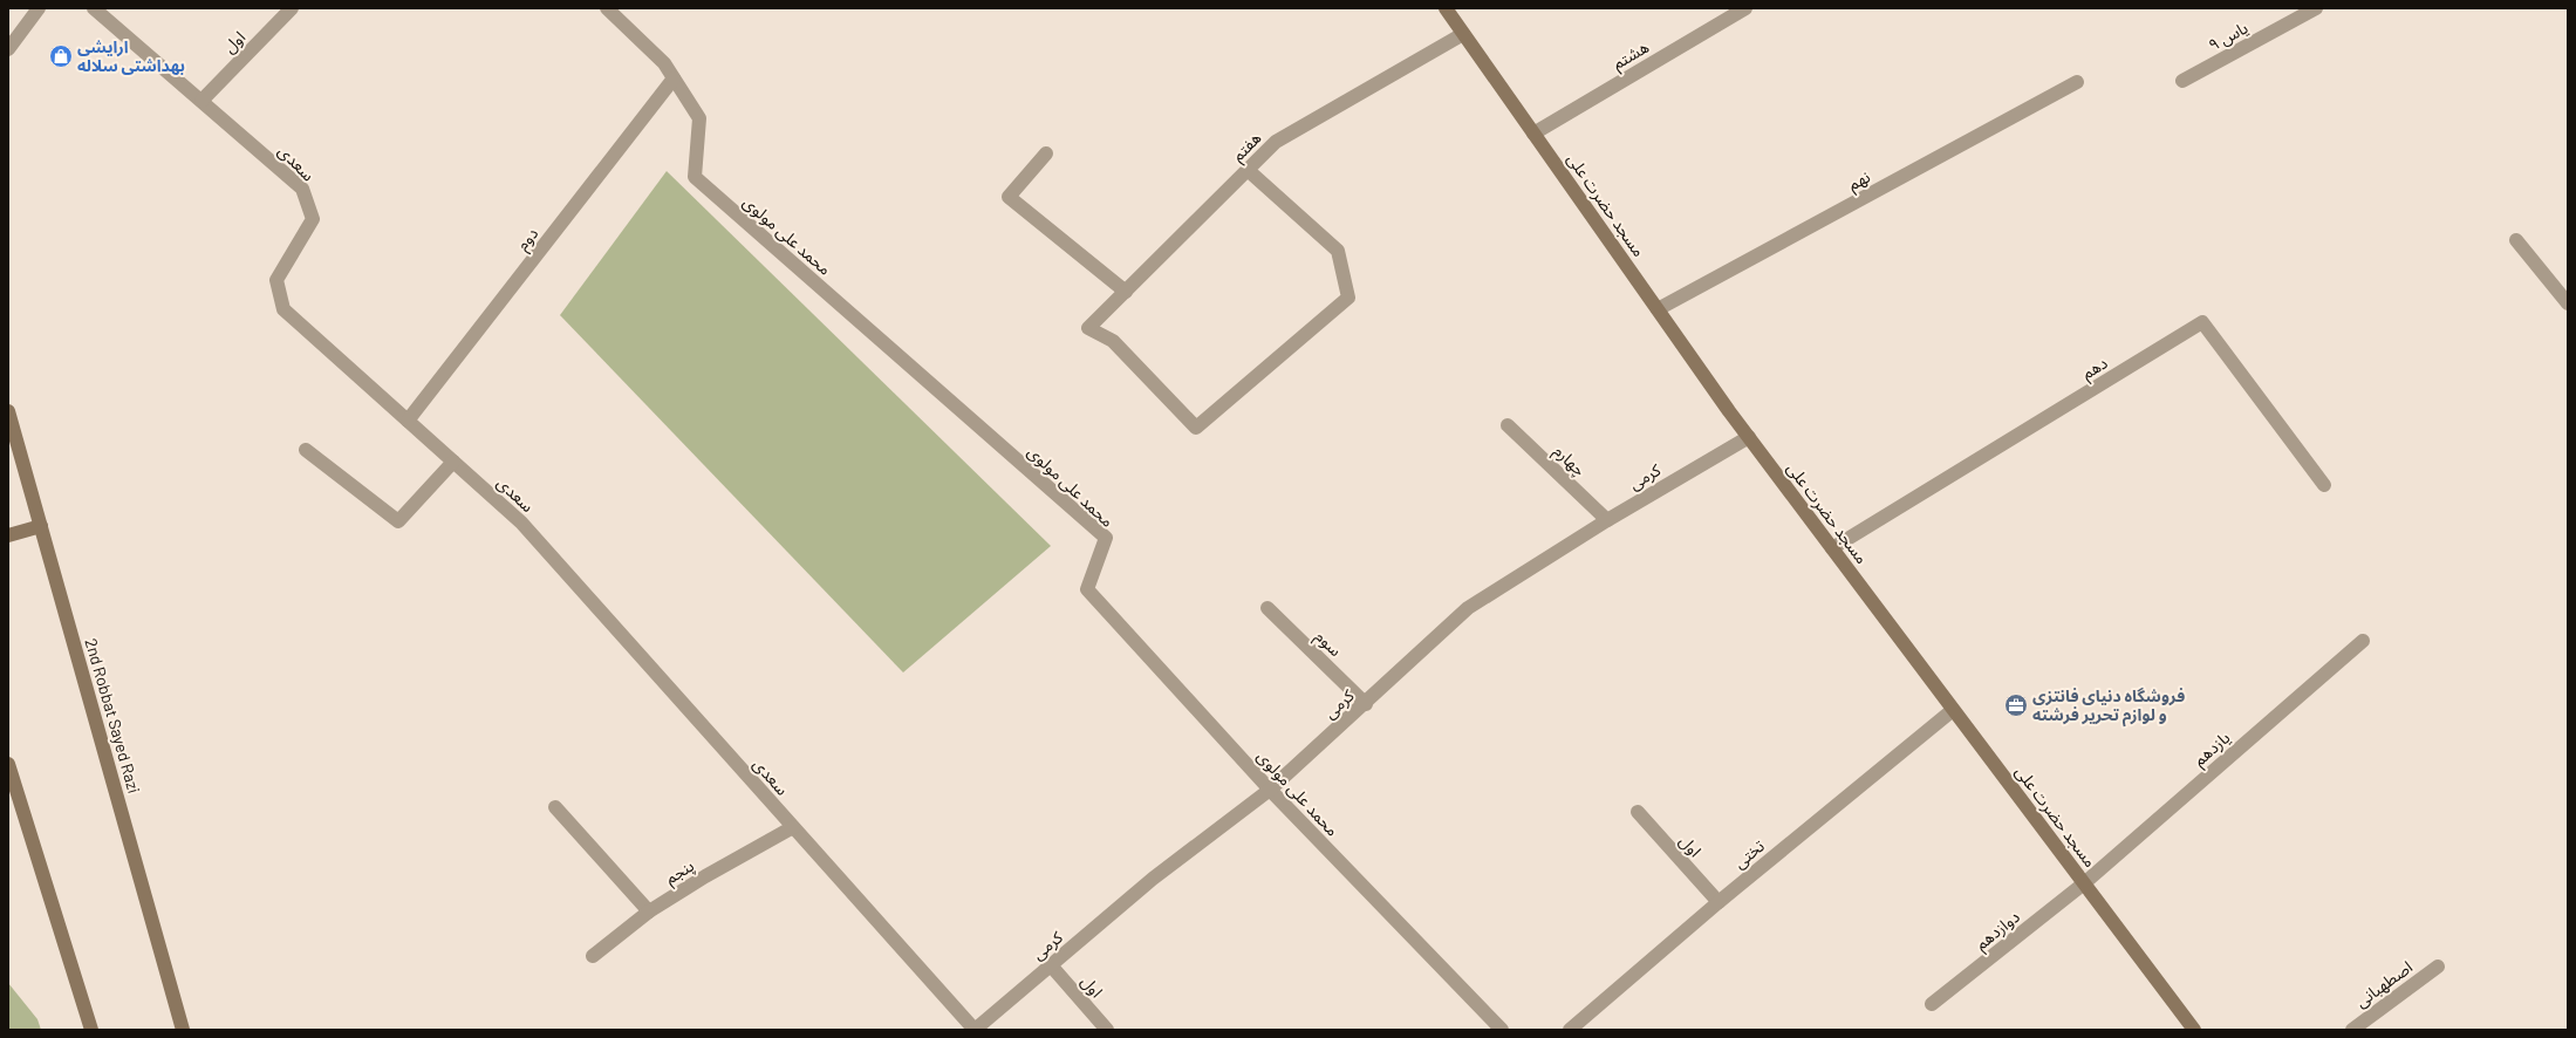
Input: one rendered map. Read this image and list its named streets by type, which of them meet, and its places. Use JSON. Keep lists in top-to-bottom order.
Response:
{
  "streets": {
    "street": [
      "یاس ۹",
      "اول",
      "هشتم",
      "هفتم",
      "سعدی",
      "نهم",
      "مسجد حضرت علی",
      "محمد علی مولوی",
      "دوم",
      "دهم",
      "چهارم",
      "کرمی",
      "سوم",
      "2nd Robbat Sayed Razi",
      "یازدهم",
      "تختی",
      "پنجم",
      "دوازدهم",
      "اصطهبانی"
    ]
  },
  "crossings": [
    ["اول", "سعدی"],
    ["اول", "کرمی"],
    ["اول", "تختی"],
    ["هشتم", "مسجد حضرت علی"],
    ["هفتم", "مسجد حضرت علی"],
    ["سعدی", "دوم"],
    ["سعدی", "کرمی"],
    ["سعدی", "پنجم"],
    ["نهم", "مسجد حضرت علی"],
    ["مسجد حضرت علی", "دهم"],
    ["مسجد حضرت علی", "کرمی"],
    ["مسجد حضرت علی", "یازدهم"],
    ["مسجد حضرت علی", "تختی"],
    ["مسجد حضرت علی", "دوازدهم"],
    ["محمد علی مولوی", "دوم"],
    ["محمد علی مولوی", "کرمی"],
    ["چهارم", "کرمی"],
    ["کرمی", "سوم"],
    ["یازدهم", "دوازدهم"]
  ],
  "places": {
    "shop": ["ارایشی بهداشتی سلاله"],
    "office": ["فروشگاه دنیای فانتزی و لوازم تحریر فرشته"]
  }
}
